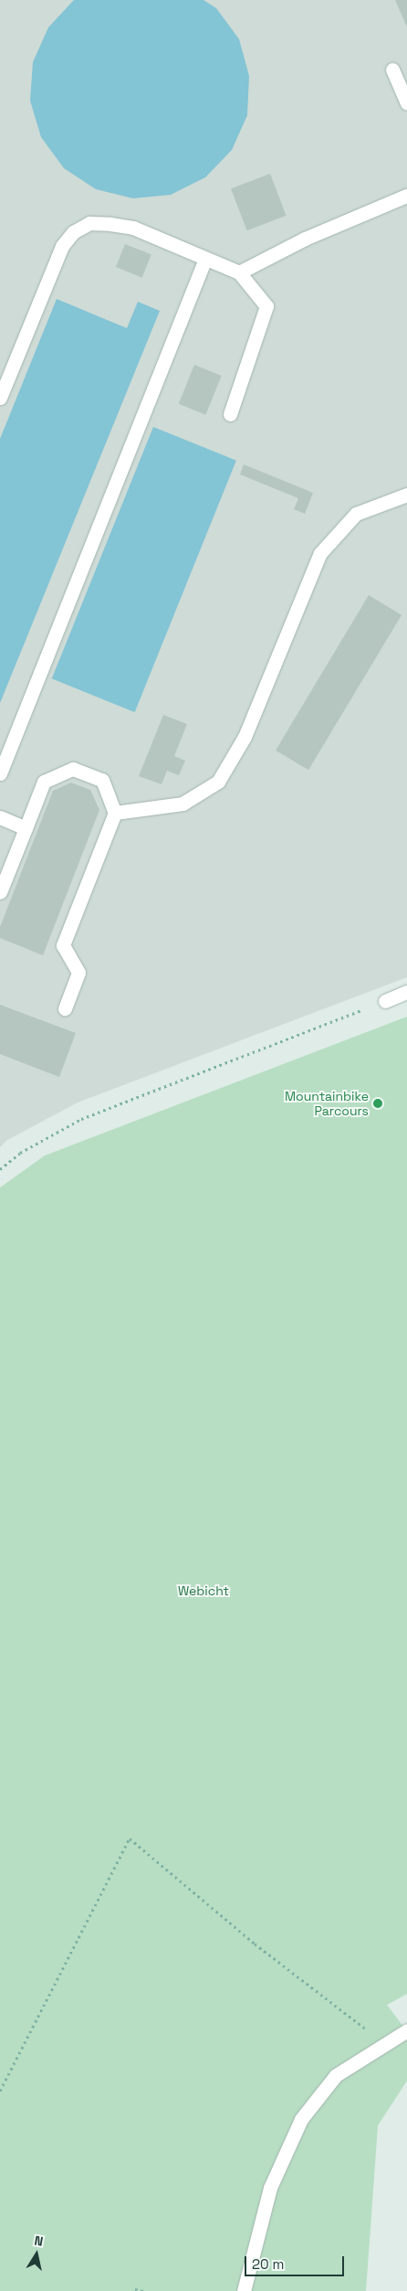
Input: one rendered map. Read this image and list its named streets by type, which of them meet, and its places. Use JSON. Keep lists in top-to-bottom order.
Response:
{
  "parks": ["Webicht"],
  "places": ["Mountainbike Parcours"],
  "scale_bar": "20 m",
  "north": "top"
}
